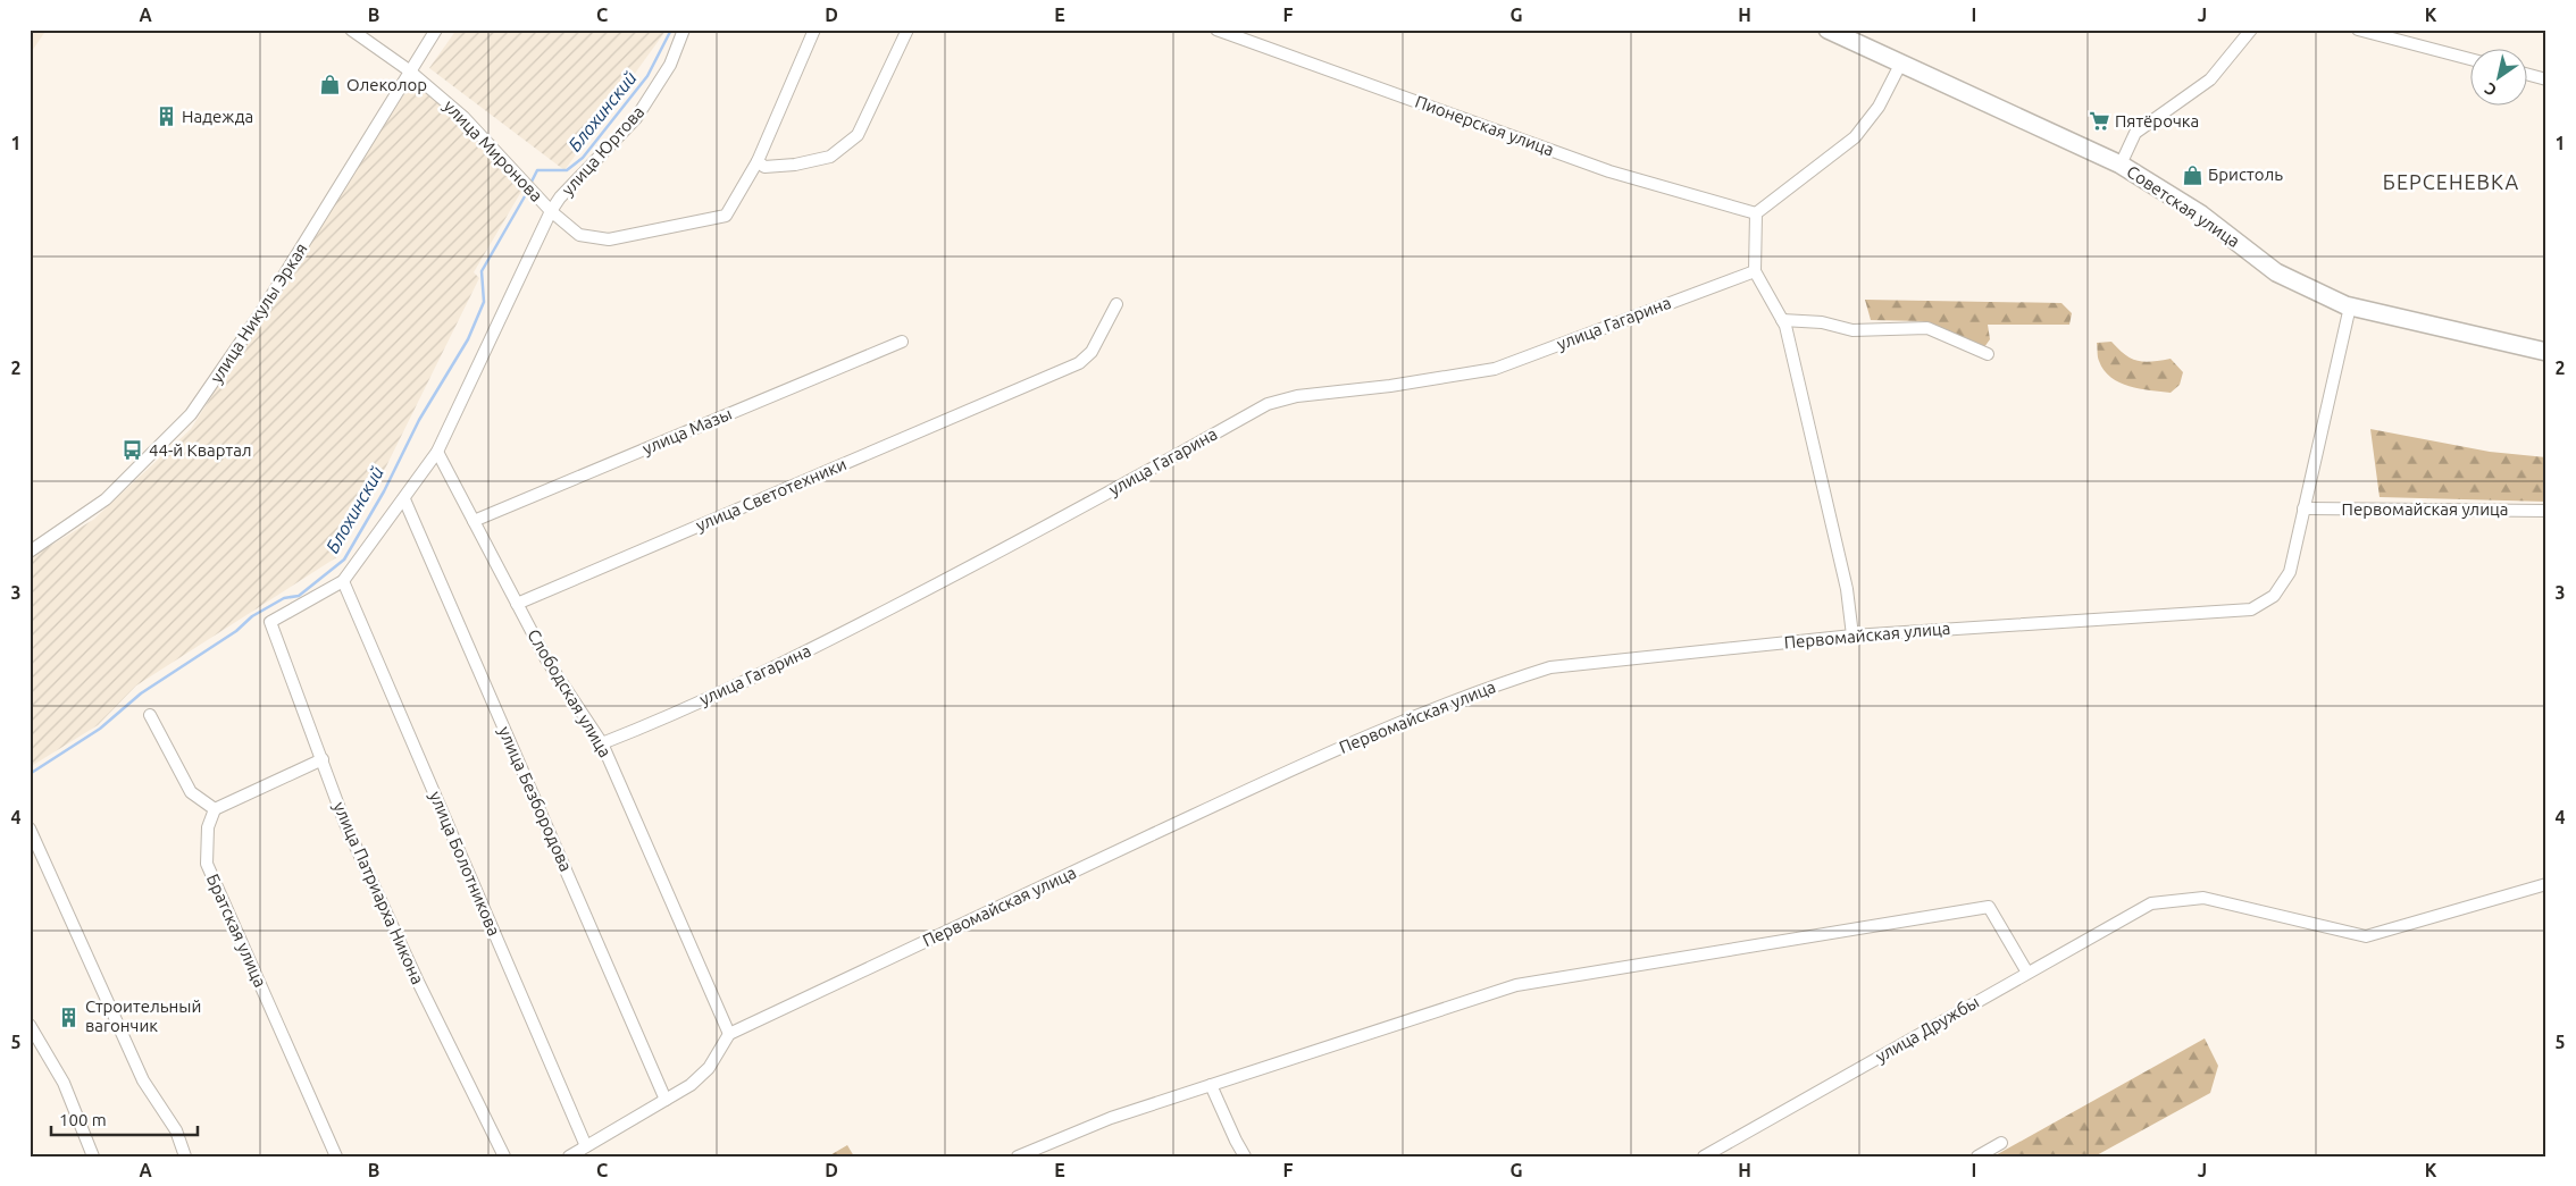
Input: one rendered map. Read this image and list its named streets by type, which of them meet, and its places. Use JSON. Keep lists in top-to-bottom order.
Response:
{
  "streets": {
    "main road": ["Советская улица"],
    "street": [
      "Пионерская улица",
      "улица Миронова",
      "улица Юртова",
      "улица Никулы Эркая",
      "улица Гагарина",
      "улица Мазы",
      "улица Светотехники",
      "Первомайская улица",
      "Слободская улица",
      "улица Безбородова",
      "улица Болотникова",
      "улица Патриарха Никона",
      "Братская улица",
      "улица Дружбы"
    ]
  },
  "crossings": [
    ["улица Миронова", "улица Юртова"],
    ["улица Миронова", "улица Никулы Эркая"],
    ["улица Юртова", "Слободская улица"],
    ["улица Юртова", "улица Безбородова"],
    ["улица Юртова", "улица Болотникова"],
    ["улица Юртова", "улица Патриарха Никона"],
    ["Советская улица", "Первомайская улица"],
    ["улица Гагарина", "Слободская улица"],
    ["улица Мазы", "Слободская улица"],
    ["улица Светотехники", "Слободская улица"],
    ["Первомайская улица", "Слободская улица"],
    ["улица Болотникова", "улица Патриарха Никона"]
  ],
  "districts": ["БЕРСЕНЕВКА"],
  "water": ["Блохинский"],
  "places": {
    "shop": ["Олеколор", "Бристоль"],
    "building": ["Надежда", "Строительный вагончик"],
    "supermarket": ["Пятёрочка"],
    "bus stop": ["44-й Квартал"]
  },
  "scale_bar": "100 m",
  "north": "bottom left",
  "grid": {
    "columns": [
      "A",
      "B",
      "C",
      "D",
      "E",
      "F",
      "G",
      "H",
      "I",
      "J",
      "K"
    ],
    "rows": [
      "1",
      "2",
      "3",
      "4",
      "5"
    ]
  }
}
